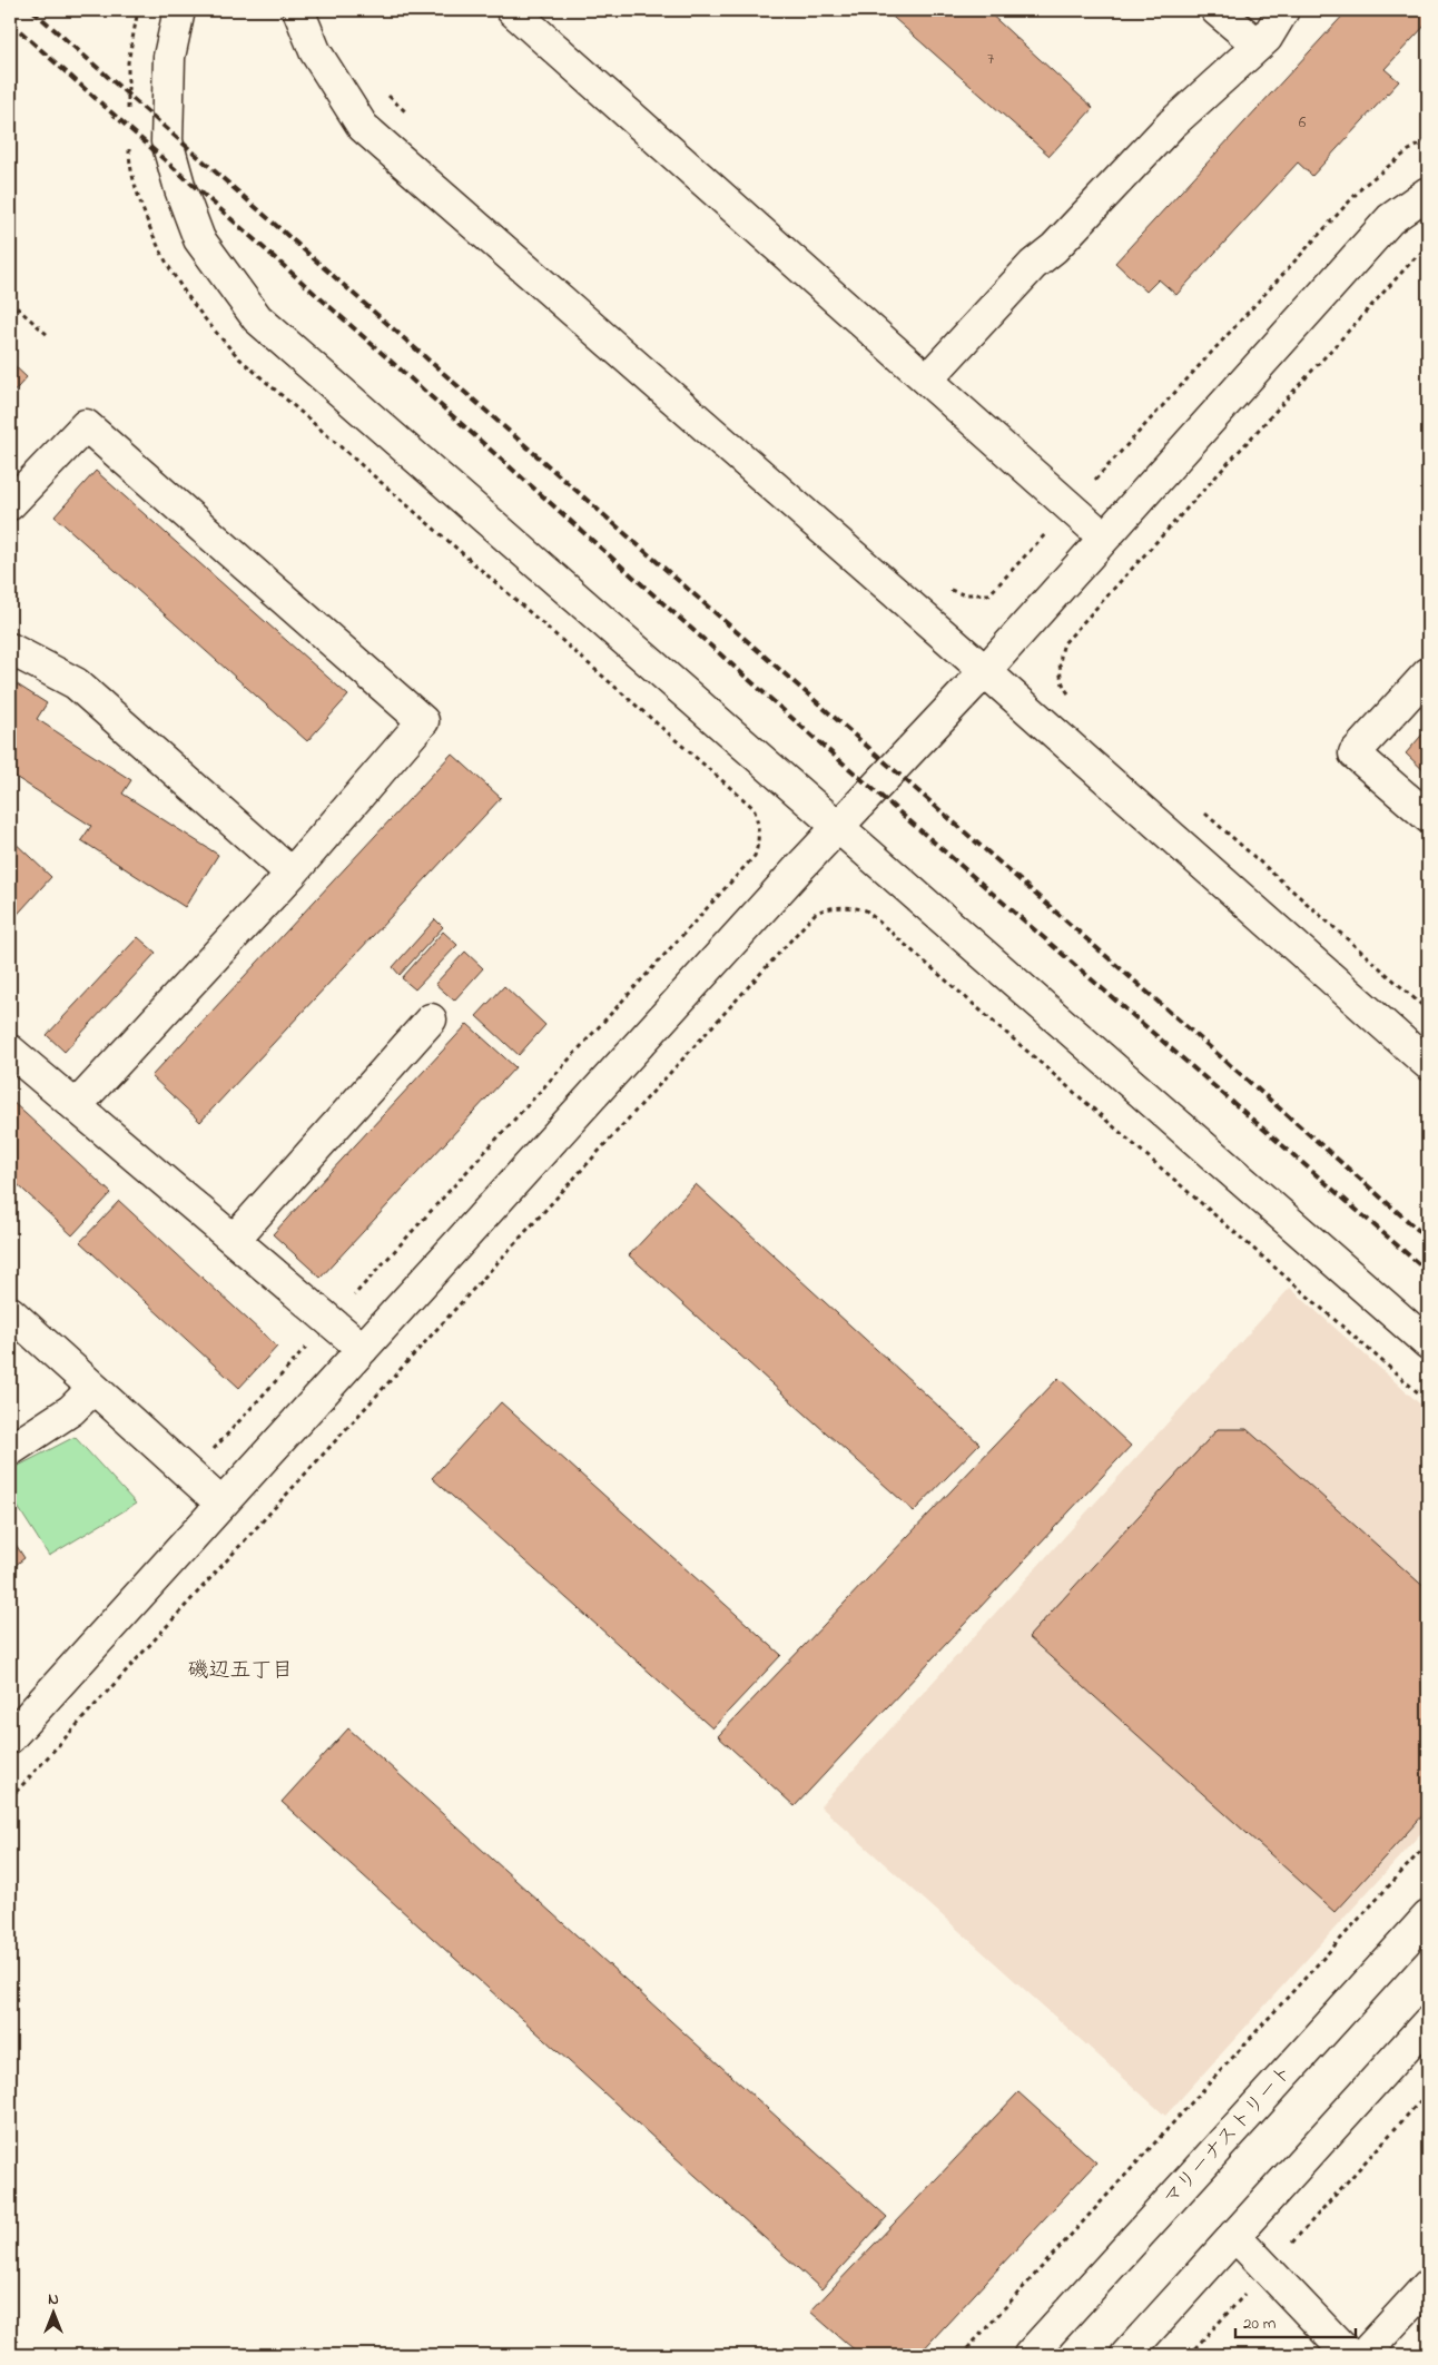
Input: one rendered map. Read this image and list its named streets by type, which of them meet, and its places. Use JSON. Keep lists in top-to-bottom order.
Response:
{
  "streets": {
    "street": ["マリーナストリート"]
  },
  "districts": ["磯辺五丁目"],
  "house_numbers": ["7", "6"],
  "scale_bar": "20 m",
  "north": "top"
}
